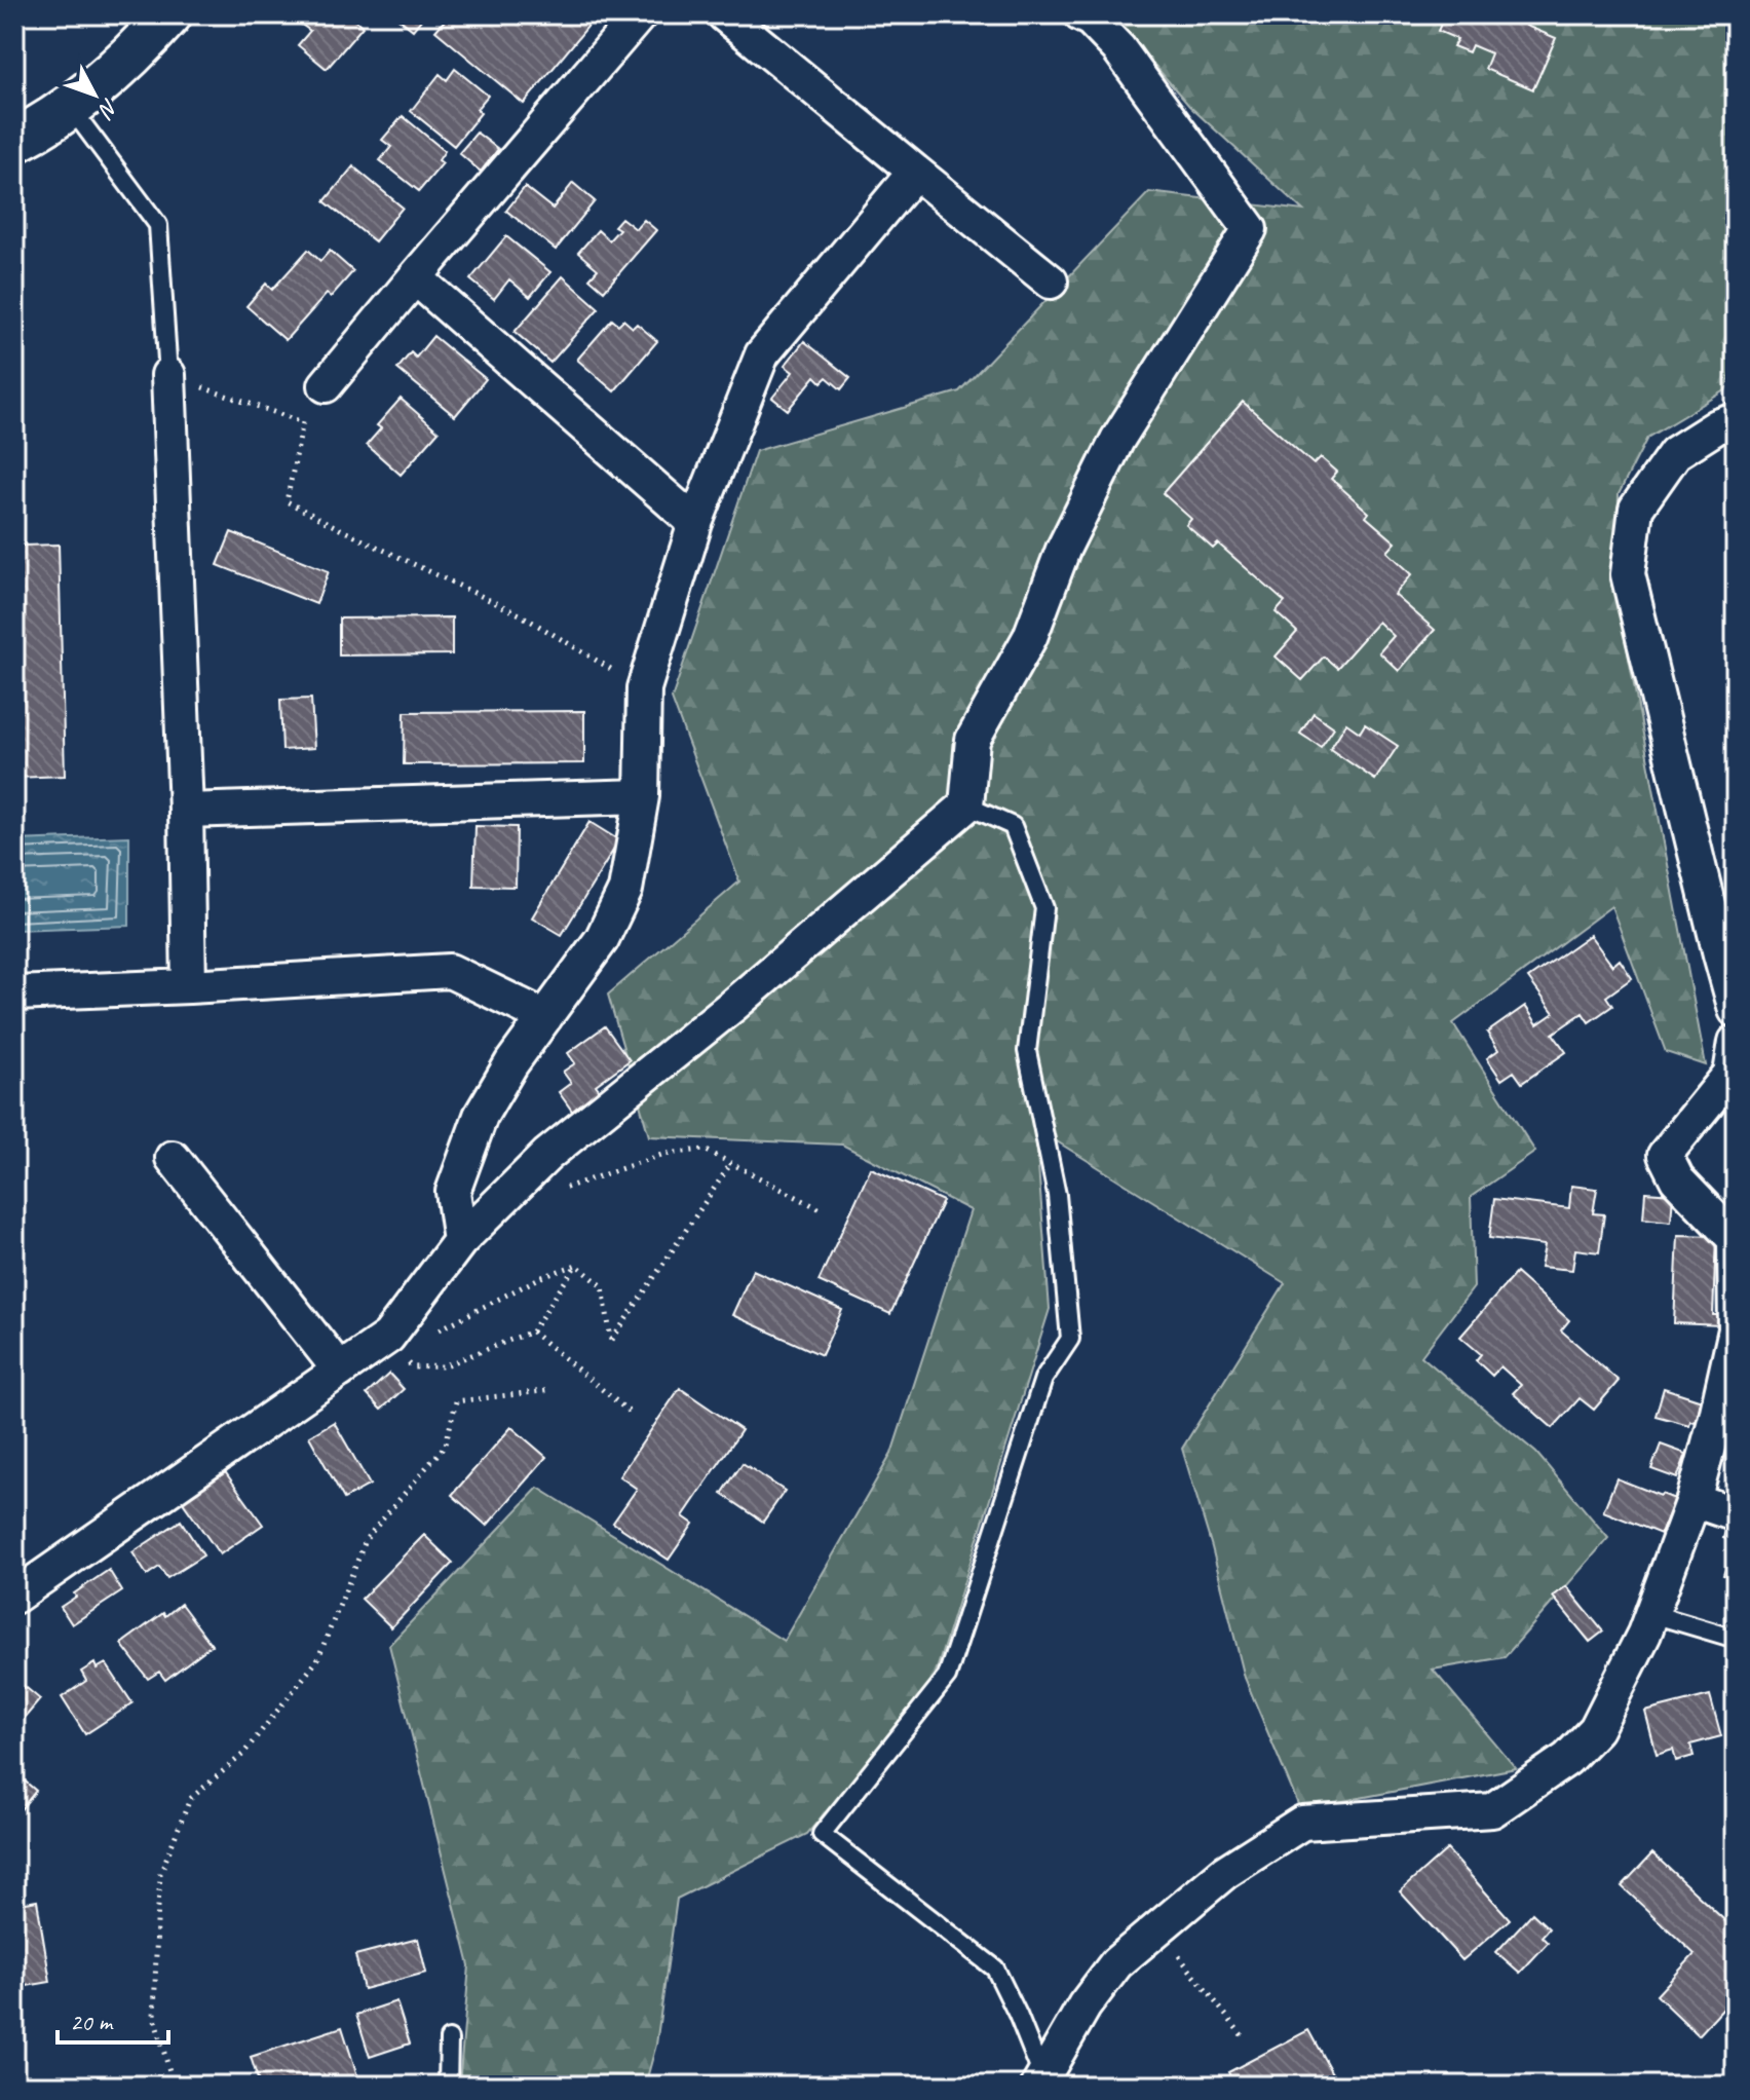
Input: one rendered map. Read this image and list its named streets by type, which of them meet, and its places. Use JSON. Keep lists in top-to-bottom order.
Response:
{
  "scale_bar": "20 m",
  "north": "bottom right"
}
